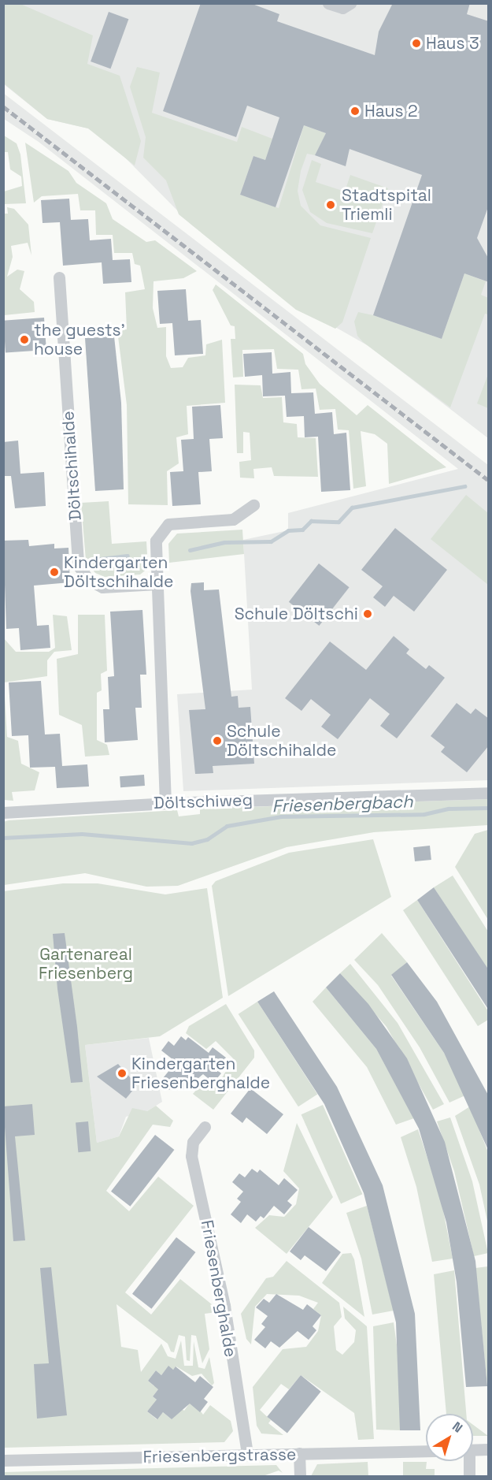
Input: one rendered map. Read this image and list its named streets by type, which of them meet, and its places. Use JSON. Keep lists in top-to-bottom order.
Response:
{
  "streets": {
    "street": [
      "Döltschihalde",
      "Döltschiweg",
      "Friesenberghalde",
      "Friesenbergstrasse"
    ]
  },
  "crossings": [
    ["Friesenberghalde", "Friesenbergstrasse"]
  ],
  "water": ["Friesenbergbach"],
  "parks": ["Gartenareal Friesenberg"],
  "places": [
    "Haus 3",
    "Haus 2",
    "Stadtspital Triemli",
    "the guests' house",
    "Kindergarten Döltschihalde",
    "Schule Döltschi",
    "Schule Döltschihalde",
    "Kindergarten Friesenberghalde"
  ],
  "north": "top right"
}
